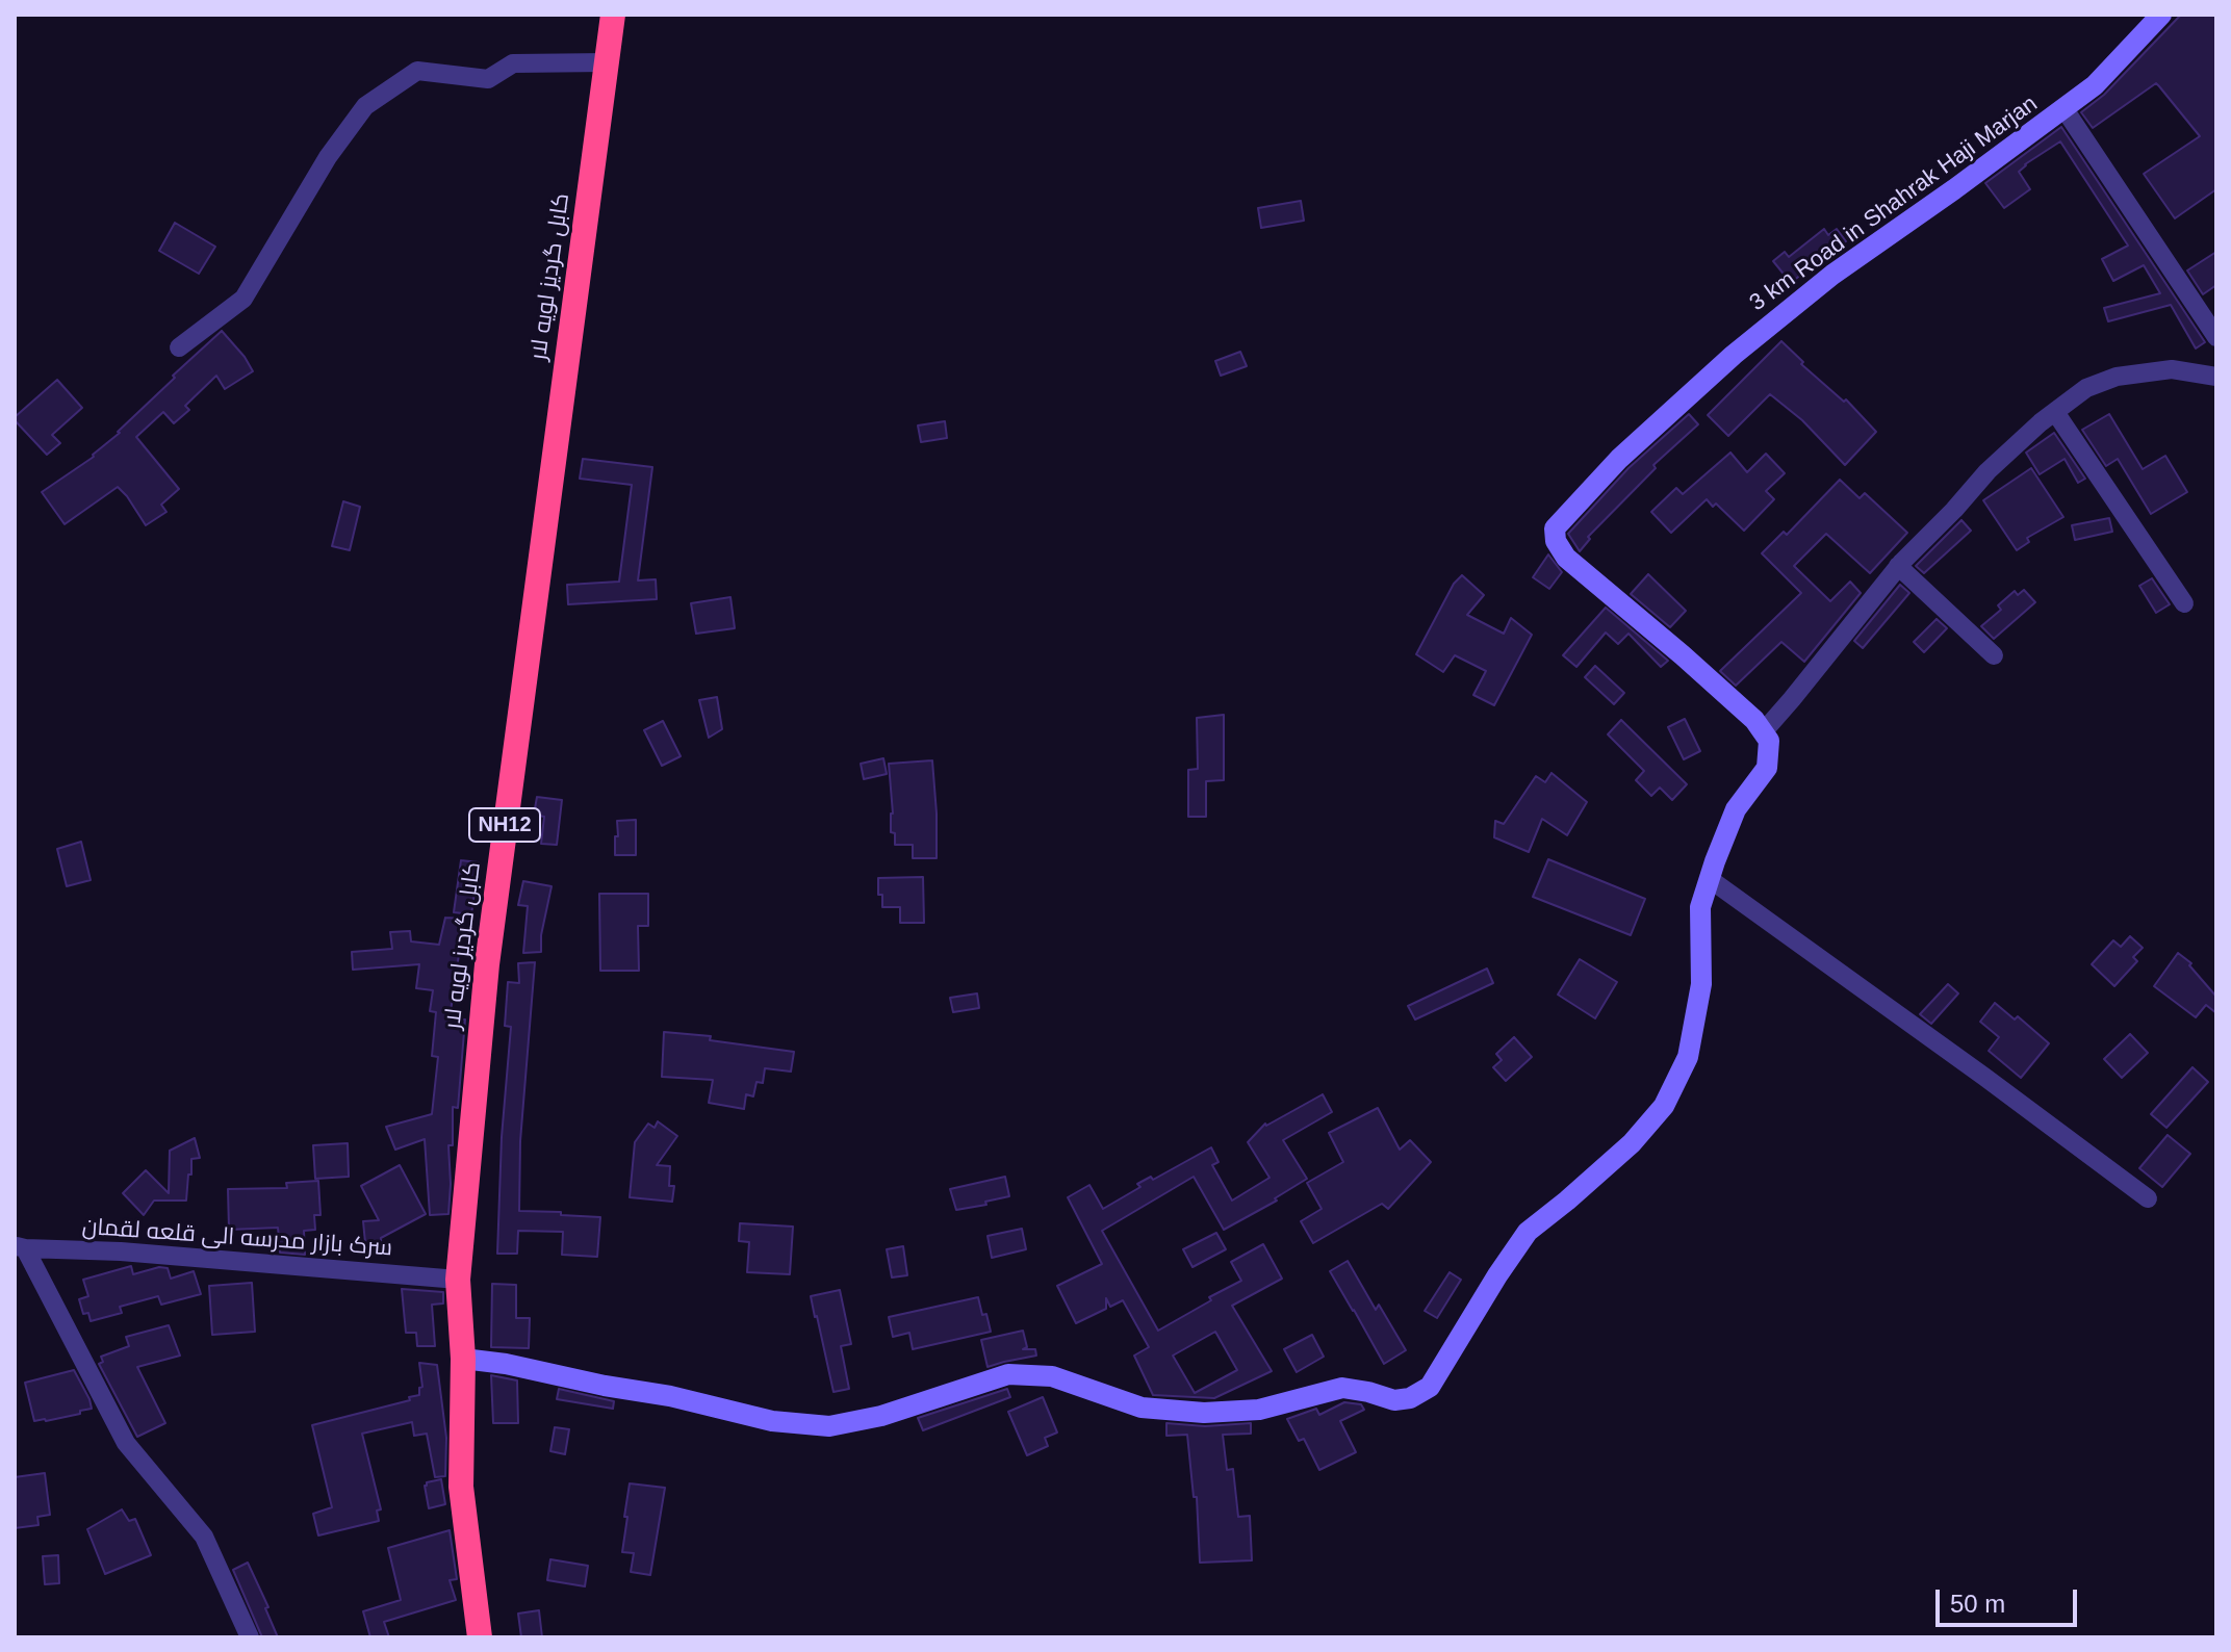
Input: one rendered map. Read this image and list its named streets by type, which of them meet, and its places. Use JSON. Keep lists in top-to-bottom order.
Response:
{
  "streets": {
    "highway": ["کابل گردیز لویه لار", "NH12"],
    "street": ["3 km Road in Shahrak Haji Marjan", "سرک بازار مدرسه الی قلعه لقمان"]
  },
  "crossings": [
    ["کابل گردیز لویه لار", "سرک بازار مدرسه الی قلعه لقمان"]
  ],
  "scale_bar": "50 m"
}
